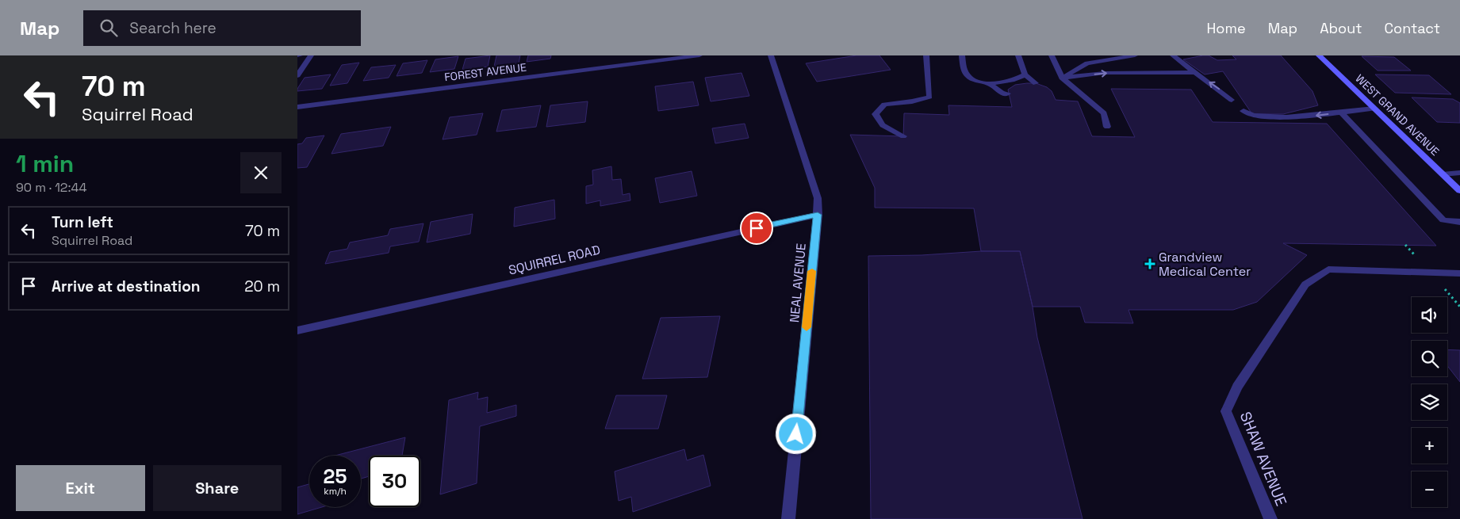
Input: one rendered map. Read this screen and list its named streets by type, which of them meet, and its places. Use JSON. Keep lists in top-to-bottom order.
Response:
{
  "streets": {
    "main road": ["WEST GRAND AVENUE"],
    "street": [
      "FOREST AVENUE",
      "SQUIRREL ROAD",
      "NEAL AVENUE",
      "SHAW AVENUE"
    ]
  },
  "crossings": [
    ["SQUIRREL ROAD", "NEAL AVENUE"]
  ],
  "places": {
    "health": ["Grandview Medical Center"]
  },
  "page": {
    "header": "Map",
    "search": "Search here",
    "nav": [
      "Home",
      "Map",
      "About",
      "Contact"
    ],
    "turn": ["70 m", "Squirrel Road"],
    "heading": ["1 min", "90 m · 12:44"],
    "list": [
      {
        "name": "Turn left",
        "note": "Squirrel Road",
        "value": "70 m"
      },
      {
        "name": "Arrive at destination",
        "value": "20 m"
      }
    ],
    "map_buttons": ["+", "−"],
    "speed": "25 km/h",
    "limit": "30",
    "buttons": ["Exit", "Share"]
  }
}
